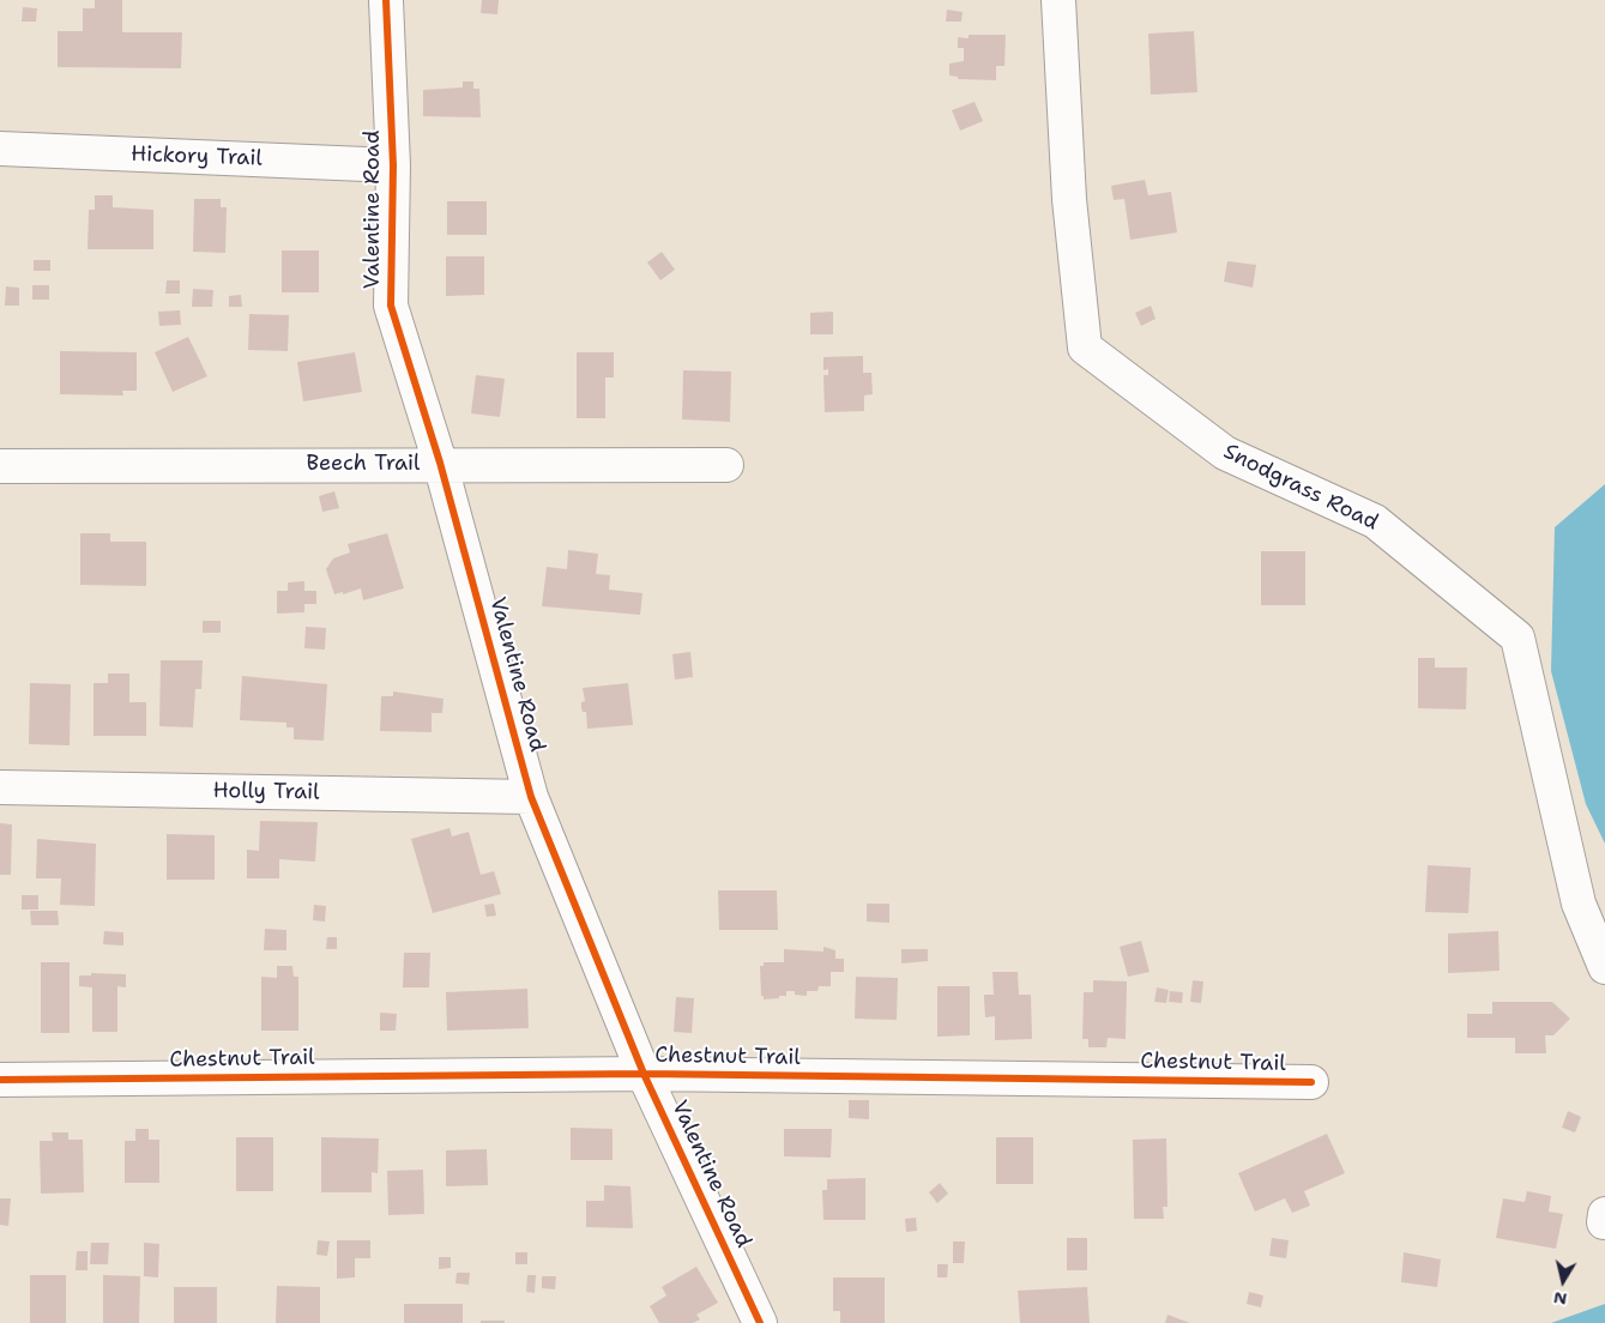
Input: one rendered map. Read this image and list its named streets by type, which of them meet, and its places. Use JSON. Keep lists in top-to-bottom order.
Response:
{
  "streets": {
    "street": [
      "Hickory Trail",
      "Valentine Road",
      "Beech Trail",
      "Snodgrass Road",
      "Holly Trail",
      "Chestnut Trail"
    ]
  },
  "crossings": [
    ["Hickory Trail", "Valentine Road"],
    ["Valentine Road", "Beech Trail"],
    ["Valentine Road", "Holly Trail"],
    ["Valentine Road", "Chestnut Trail"]
  ],
  "north": "bottom"
}
